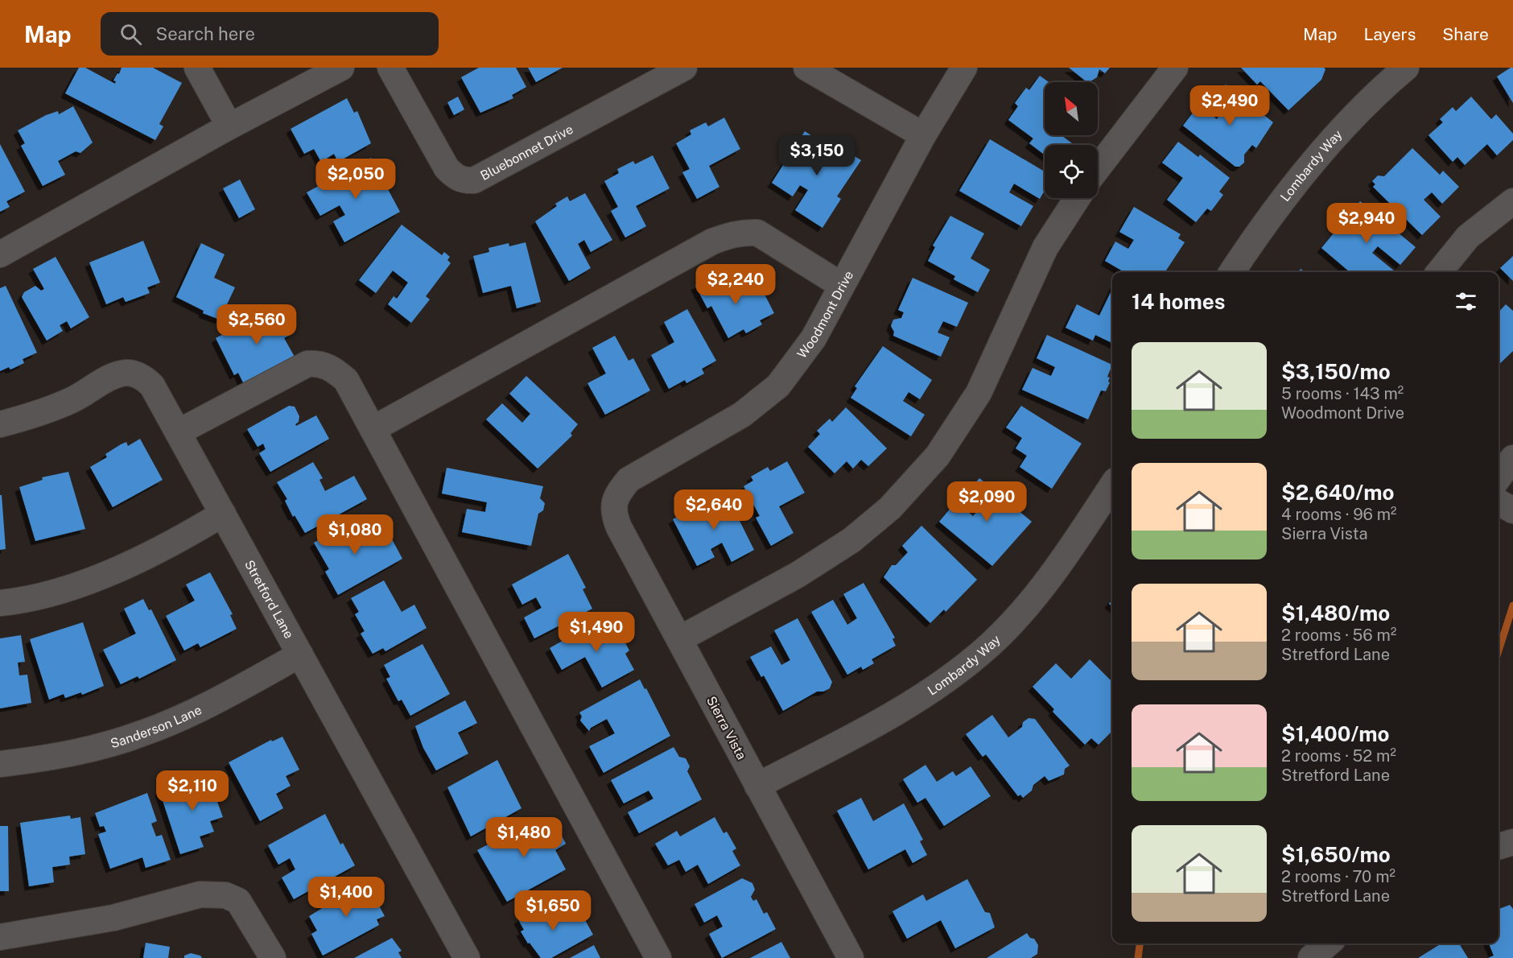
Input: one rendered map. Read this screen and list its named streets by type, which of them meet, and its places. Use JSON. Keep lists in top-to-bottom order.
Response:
{
  "streets": {
    "street": [
      "Bluebonnet Drive",
      "Lombardy Way",
      "Woodmont Drive",
      "Stretford Lane",
      "Sanderson Lane",
      "Sierra Vista"
    ]
  },
  "crossings": [
    ["Lombardy Way", "Sierra Vista"],
    ["Woodmont Drive", "Sierra Vista"],
    ["Stretford Lane", "Sanderson Lane"]
  ],
  "north": "top left",
  "page": {
    "header": "Map",
    "search": "Search here",
    "nav": ["Map", "Layers", "Share"],
    "price": [
      "$2,490",
      "$3,150",
      "$2,050",
      "$2,940",
      "$2,240",
      "$2,560",
      "$2,090",
      "$2,640",
      "$1,080",
      "$1,490",
      "$2,110",
      "$1,480",
      "$1,400",
      "$1,650"
    ],
    "heading": "14 homes",
    "list": [
      {
        "name": "$3,150/mo",
        "note": "5 rooms · 143 m² · Woodmont Drive"
      },
      {
        "name": "$2,640/mo",
        "note": "4 rooms · 96 m² · Sierra Vista"
      },
      {
        "name": "$1,480/mo",
        "note": "2 rooms · 56 m² · Stretford Lane"
      },
      {
        "name": "$1,400/mo",
        "note": "2 rooms · 52 m² · Stretford Lane"
      },
      {
        "name": "$1,650/mo",
        "note": "2 rooms · 70 m² · Stretford Lane"
      }
    ]
  }
}
